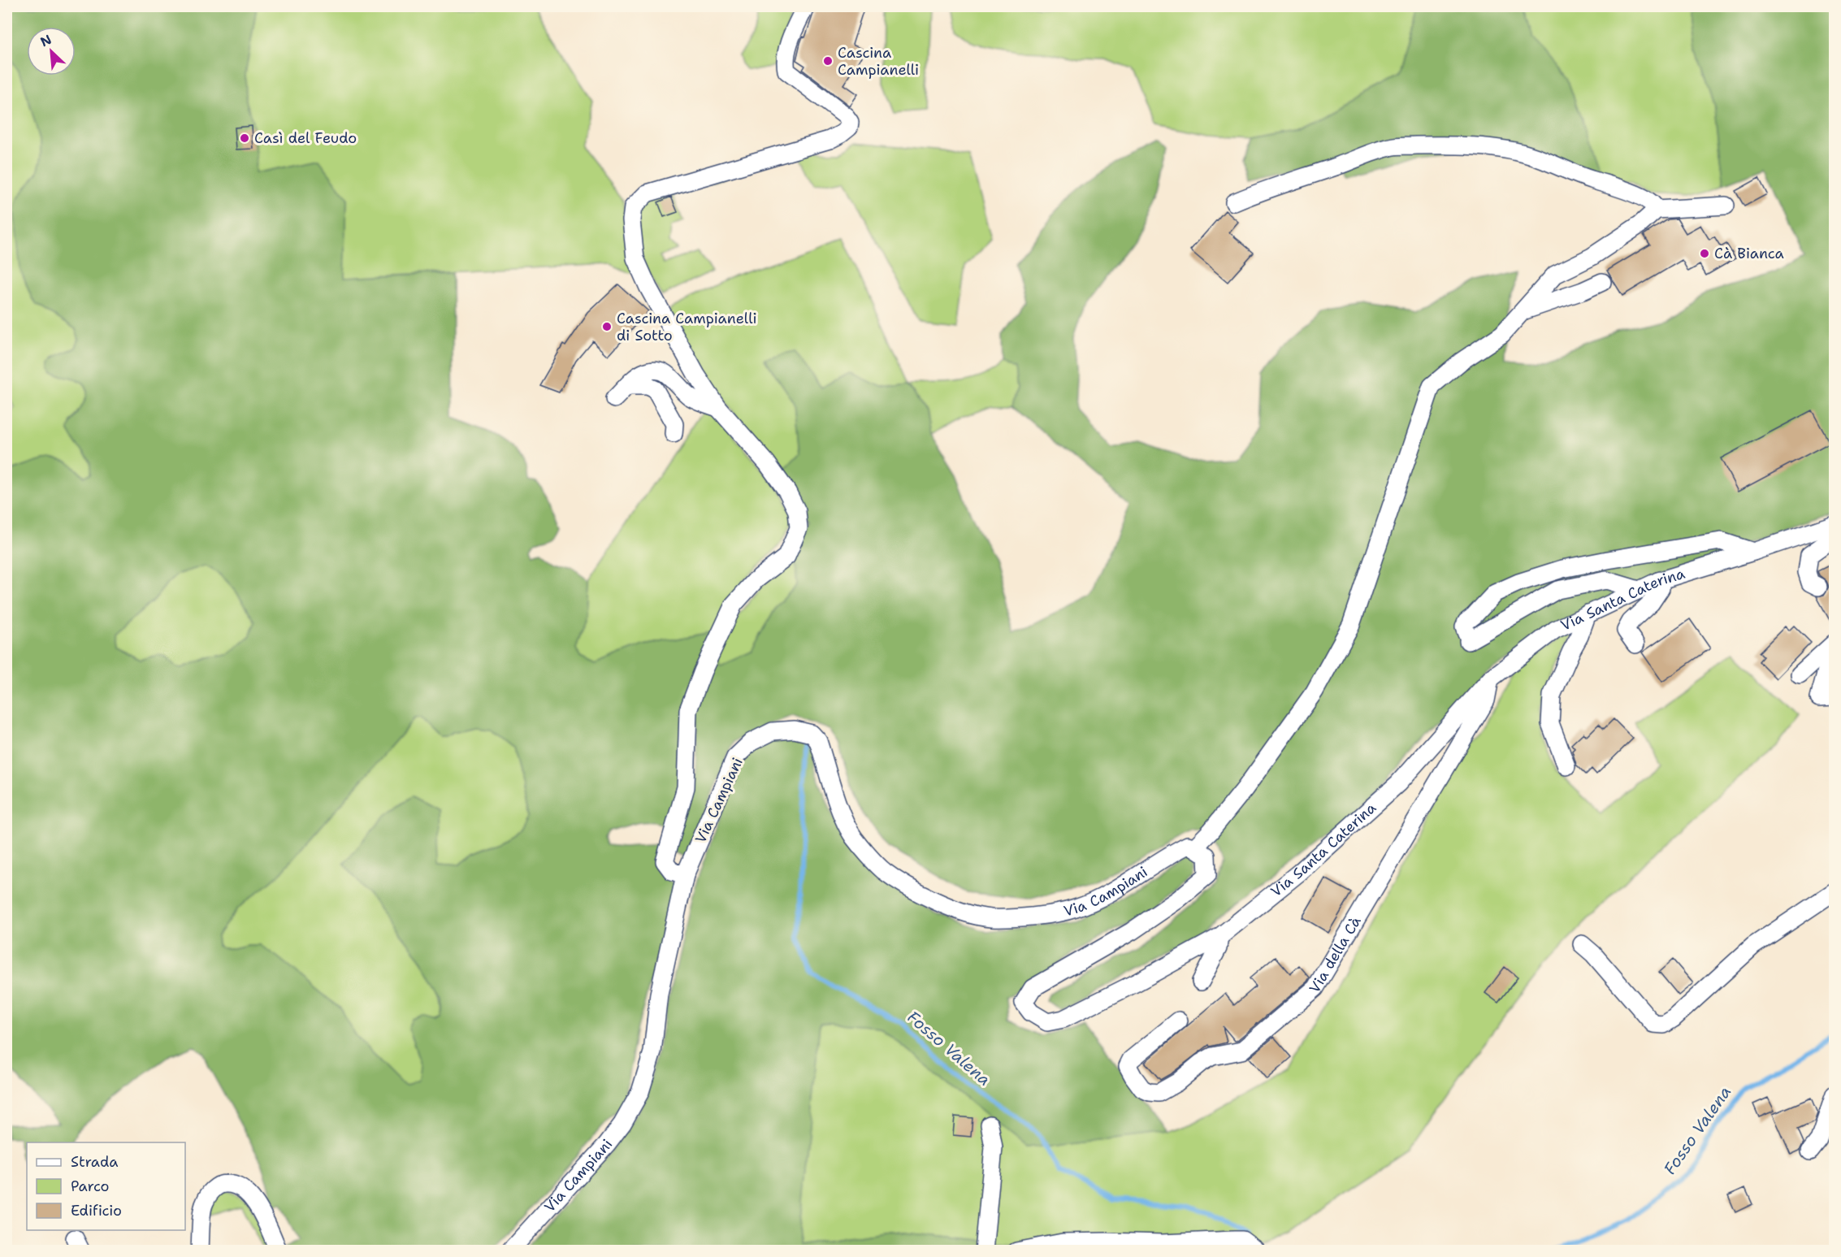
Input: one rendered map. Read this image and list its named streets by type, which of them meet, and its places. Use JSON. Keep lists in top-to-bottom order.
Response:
{
  "streets": {
    "street": ["Via Santa Caterina", "Via Campiani", "Via della Cà"]
  },
  "crossings": [
    ["Via Santa Caterina", "Via Campiani"],
    ["Via Santa Caterina", "Via della Cà"]
  ],
  "water": ["Fosso Valena"],
  "places": [
    "Cascina Campianelli",
    "Casì del Feudo",
    "Cà Bianca",
    "Cascina Campianelli di Sotto"
  ],
  "legend": ["Strada", "Parco", "Edificio"],
  "north": "top left"
}
